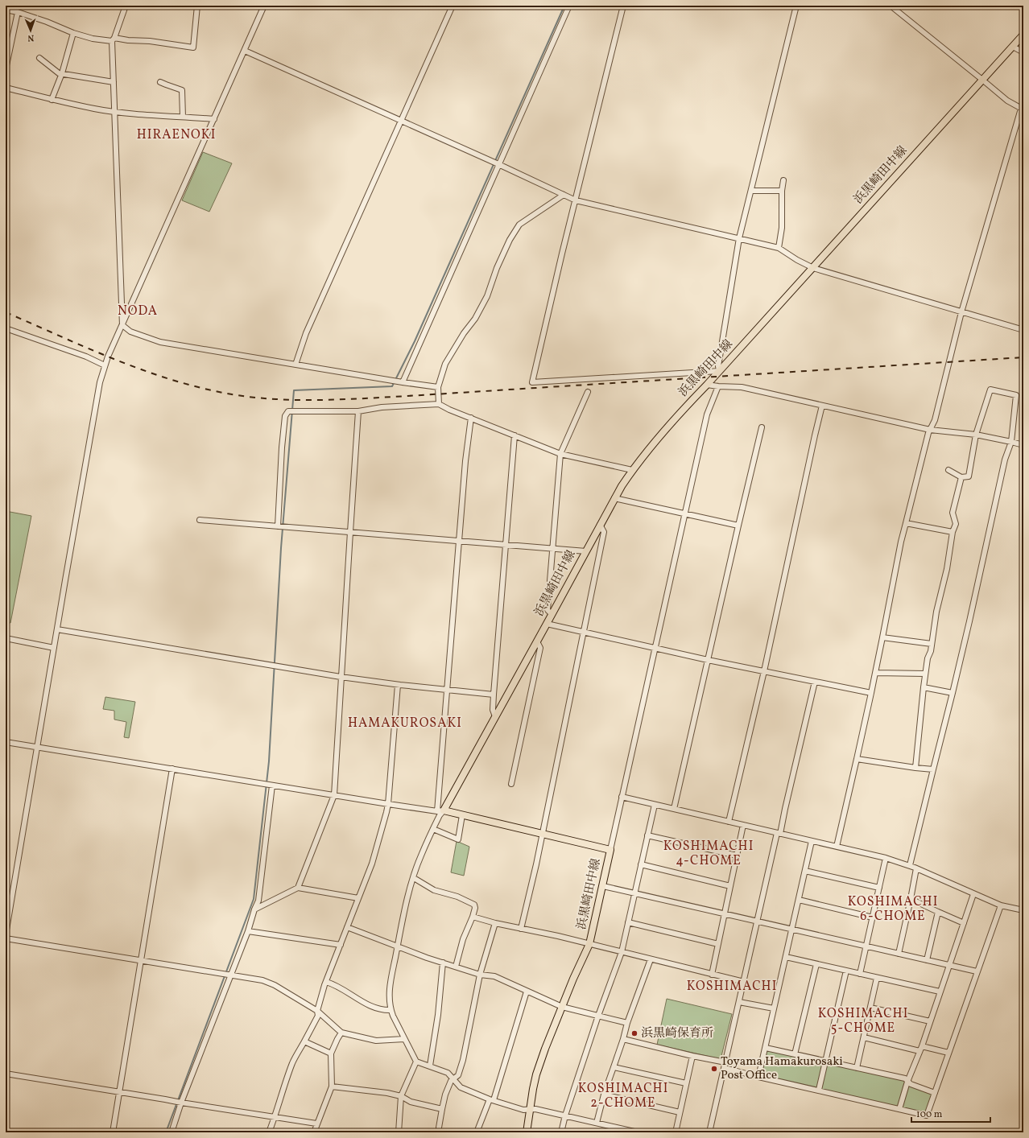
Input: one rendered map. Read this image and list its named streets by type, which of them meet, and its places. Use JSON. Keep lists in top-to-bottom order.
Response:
{
  "streets": {
    "main road": ["浜黒崎田中線"]
  },
  "districts": [
    "HIRAENOKI",
    "NODA",
    "HAMAKUROSAKI",
    "KOSHIMACHI 4-CHOME",
    "KOSHIMACHI 6-CHOME",
    "KOSHIMACHI",
    "KOSHIMACHI 5-CHOME",
    "KOSHIMACHI 2-CHOME"
  ],
  "places": ["浜黒崎保育所", "Toyama Hamakurosaki Post Office"],
  "scale_bar": "100 m",
  "north": "bottom"
}
